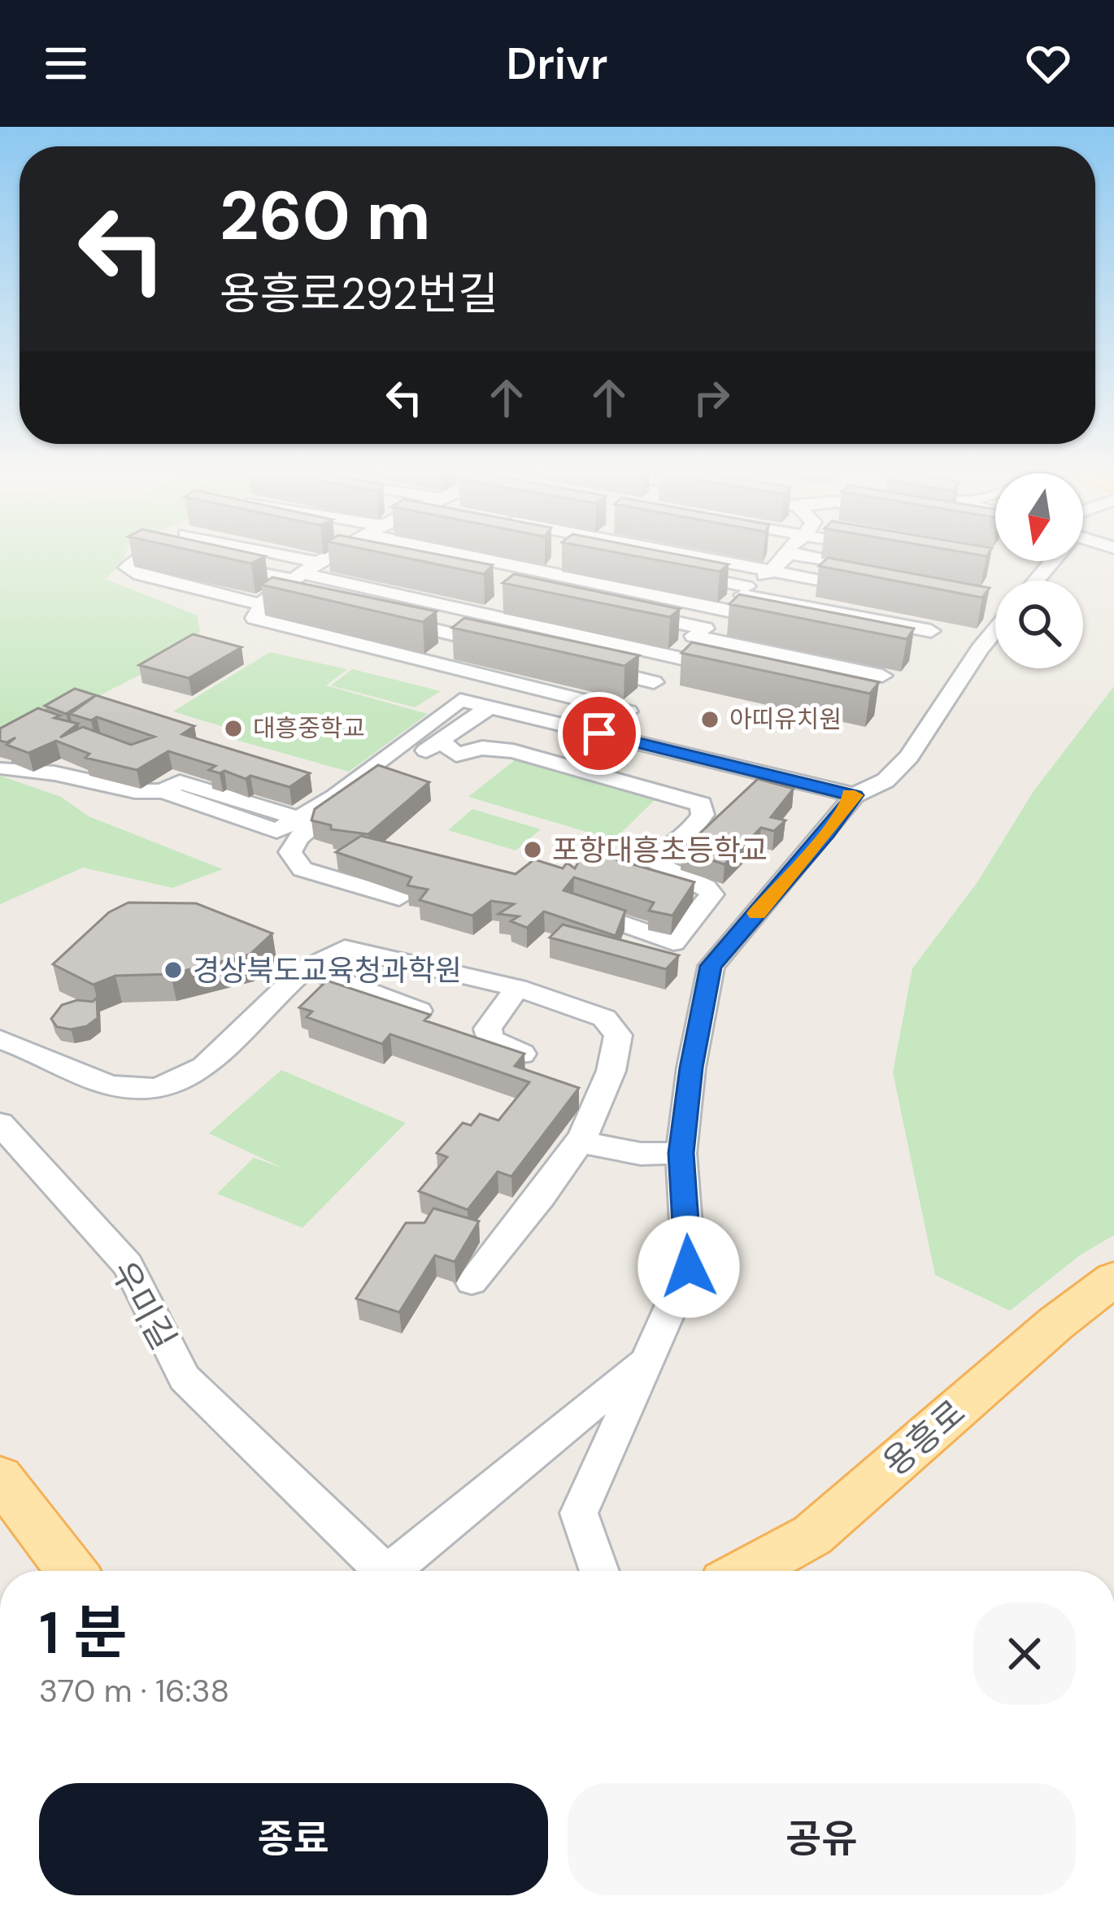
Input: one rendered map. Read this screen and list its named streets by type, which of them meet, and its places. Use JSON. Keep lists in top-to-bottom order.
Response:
{
  "streets": {
    "main road": ["용흥로"],
    "street": ["우미길"]
  },
  "places": [
    "아띠유치원",
    "대흥중학교",
    "포항대흥초등학교",
    "경상북도교육청과학원"
  ],
  "north": "bottom",
  "page": {
    "header": "Drivr",
    "turn": ["260 m", "용흥로292번길"],
    "heading": ["1 분", "370 m · 16:38"],
    "buttons": ["종료", "공유"]
  }
}
